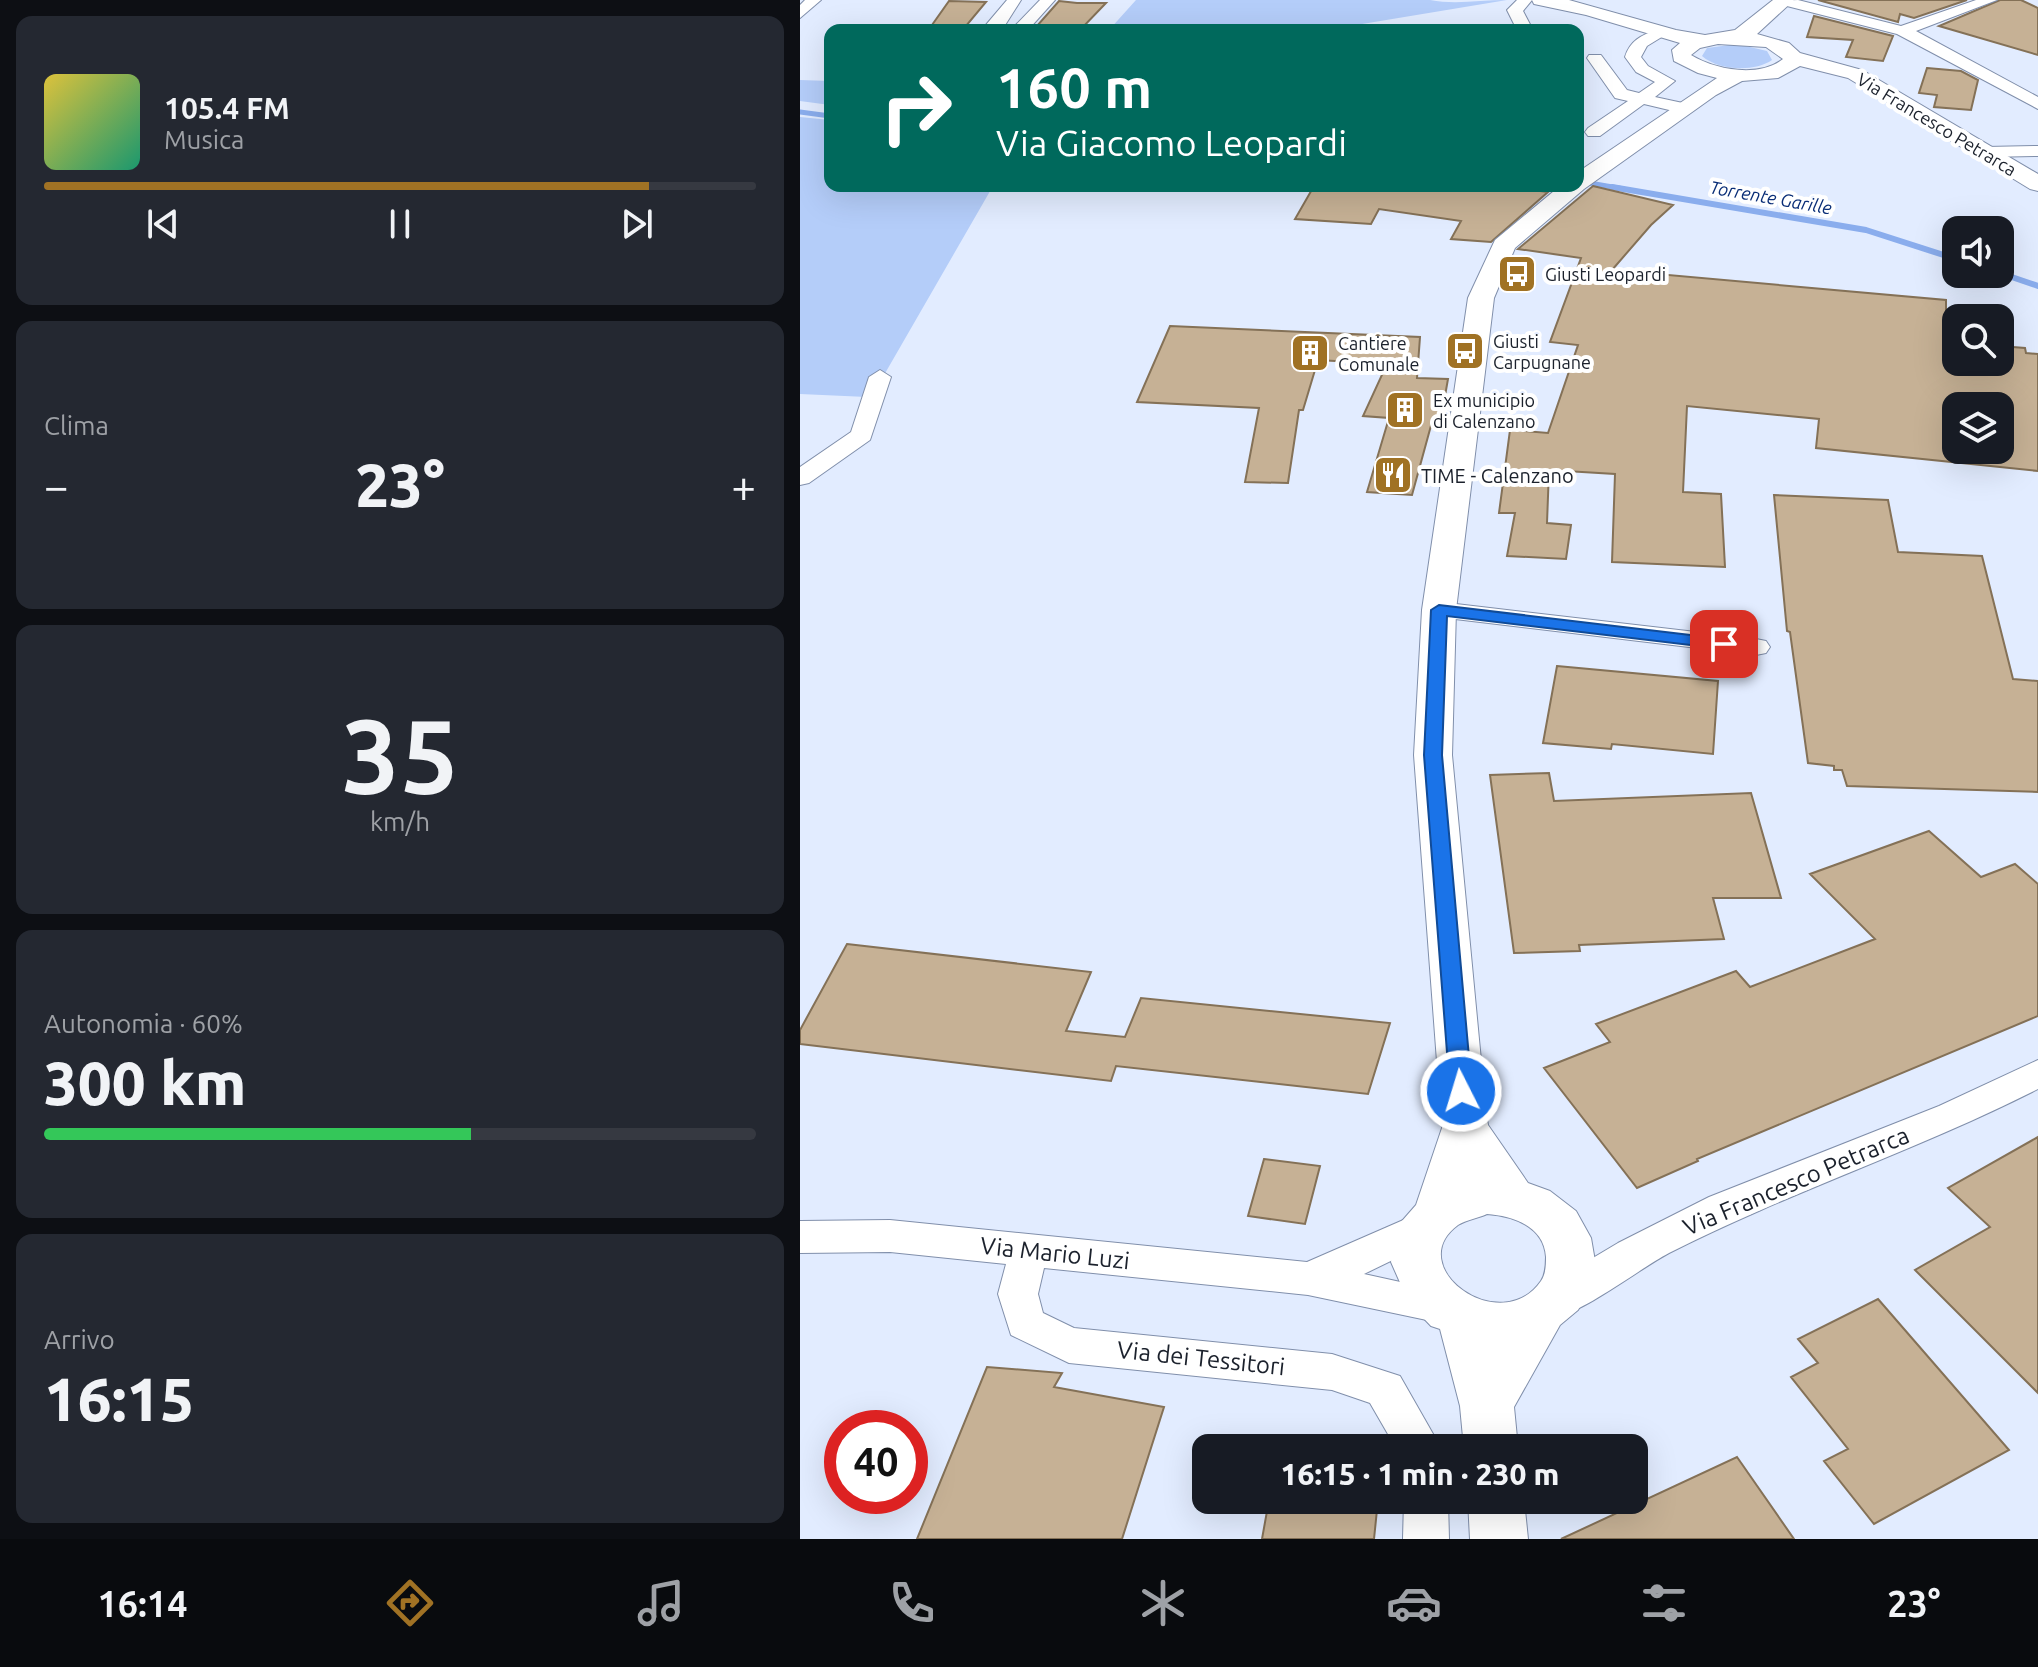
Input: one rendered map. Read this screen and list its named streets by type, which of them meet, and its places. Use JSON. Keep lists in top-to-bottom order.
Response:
{
  "streets": {
    "street": ["Via Francesco Petrarca", "Via Mario Luzi", "Via dei Tessitori"]
  },
  "crossings": [
    ["Via Francesco Petrarca", "Via Mario Luzi"],
    ["Via Mario Luzi", "Via dei Tessitori"]
  ],
  "water": ["Torrente Garille"],
  "places": {
    "bus stop": ["Giusti Leopardi", "Giusti Carpugnane"],
    "building": ["Cantiere Comunale", "Ex municipio di Calenzano"],
    "restaurant": ["TIME - Calenzano"]
  },
  "page": {
    "turn": ["160 m", "Via Giacomo Leopardi"],
    "song": ["105.4 FM", "Musica"],
    "tile": [
      "Clima",
      ["35", "km/h"],
      ["Autonomia · 60%", "300 km"],
      ["Arrivo", "16:15"]
    ],
    "heat": ["−", "23°", "+"],
    "limit": "40",
    "trip": "16:15 · 1 min · 230 m",
    "tabs": ["16:14", "23°"]
  }
}
